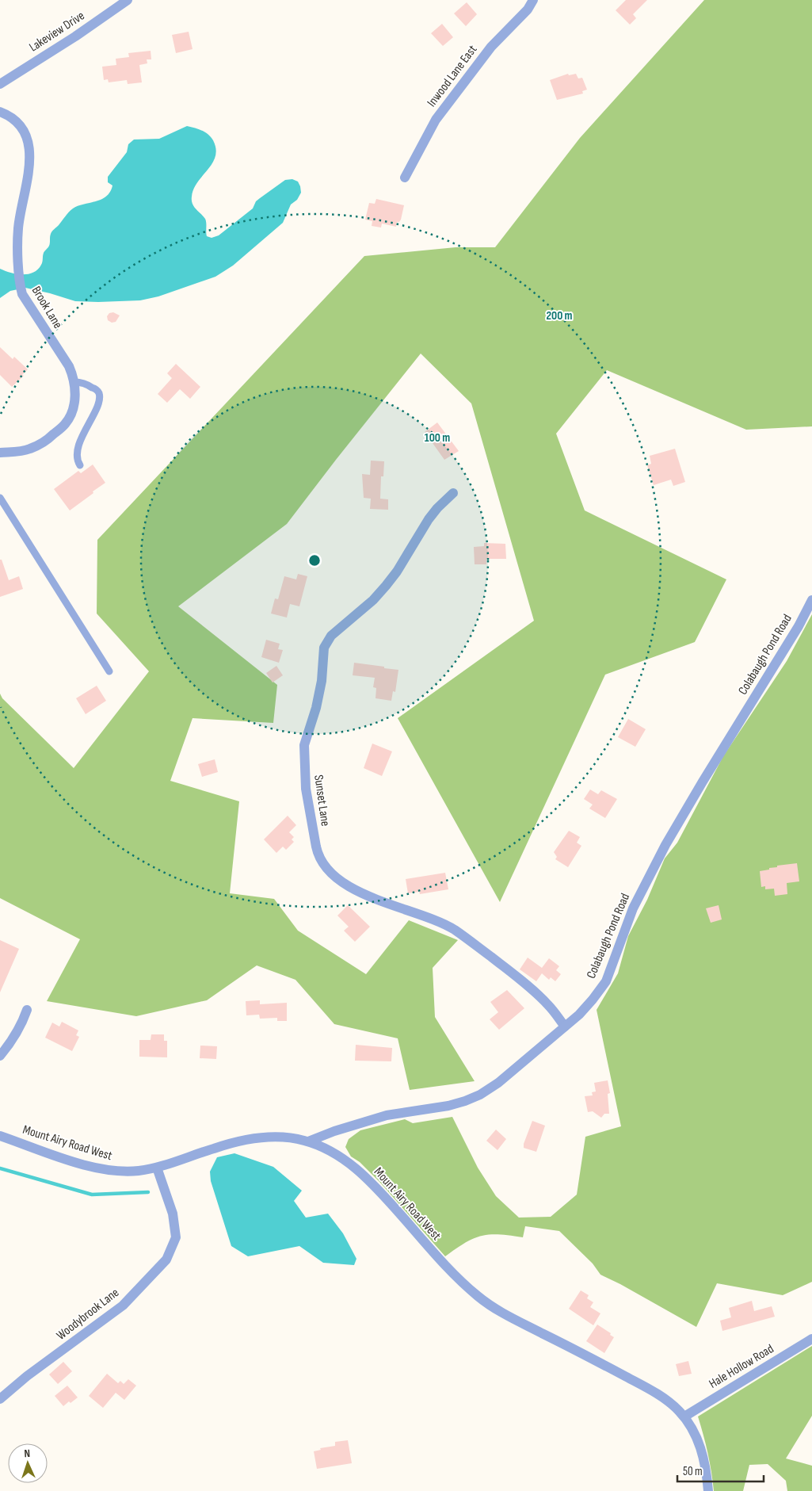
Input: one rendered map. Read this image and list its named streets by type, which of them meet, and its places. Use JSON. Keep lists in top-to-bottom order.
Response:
{
  "streets": {
    "street": [
      "Lakeview Drive",
      "Inwood Lane East",
      "Brook Lane",
      "Colabaugh Pond Road",
      "Sunset Lane",
      "Mount Airy Road West",
      "Woodybrook Lane",
      "Hale Hollow Road"
    ]
  },
  "crossings": [
    ["Colabaugh Pond Road", "Sunset Lane"],
    ["Colabaugh Pond Road", "Mount Airy Road West"],
    ["Mount Airy Road West", "Woodybrook Lane"],
    ["Mount Airy Road West", "Hale Hollow Road"]
  ],
  "scale_bar": "50 m",
  "north": "top",
  "rings": ["200 m", "100 m"]
}
